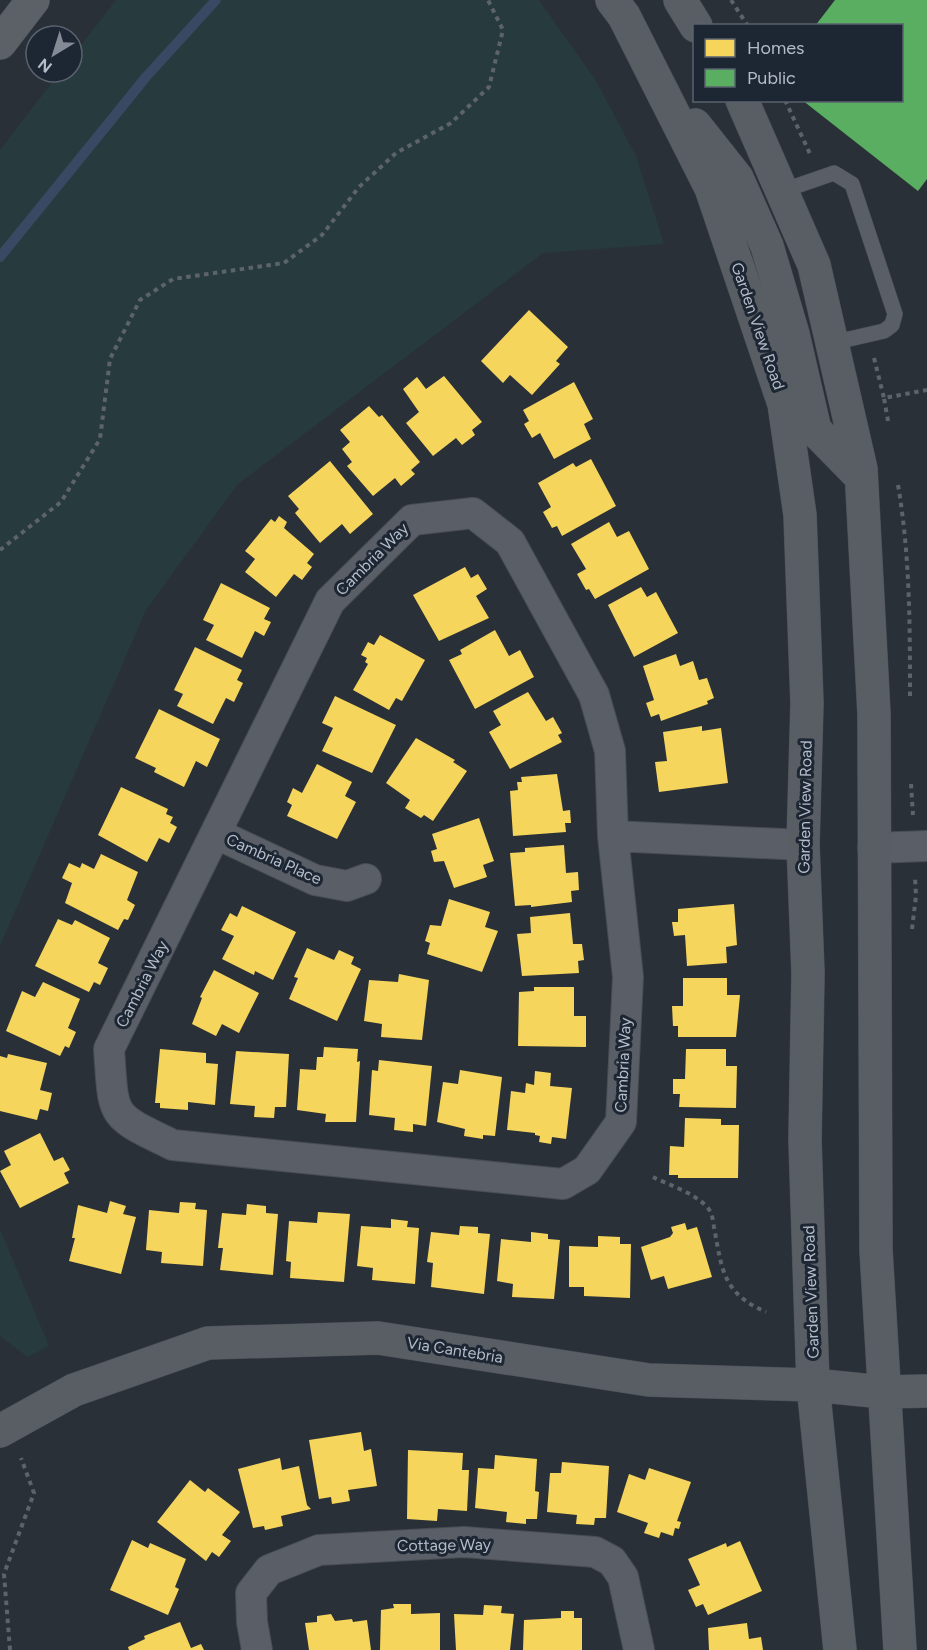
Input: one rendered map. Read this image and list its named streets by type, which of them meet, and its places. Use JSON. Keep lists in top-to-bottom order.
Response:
{
  "streets": {
    "main road": ["Garden View Road", "Via Cantebria"],
    "street": ["Cambria Way", "Cambria Place", "Cottage Way"]
  },
  "crossings": [
    ["Garden View Road", "Via Cantebria"],
    ["Cambria Way", "Cambria Place"]
  ],
  "legend": ["Homes", "Public"],
  "north": "bottom left"
}
